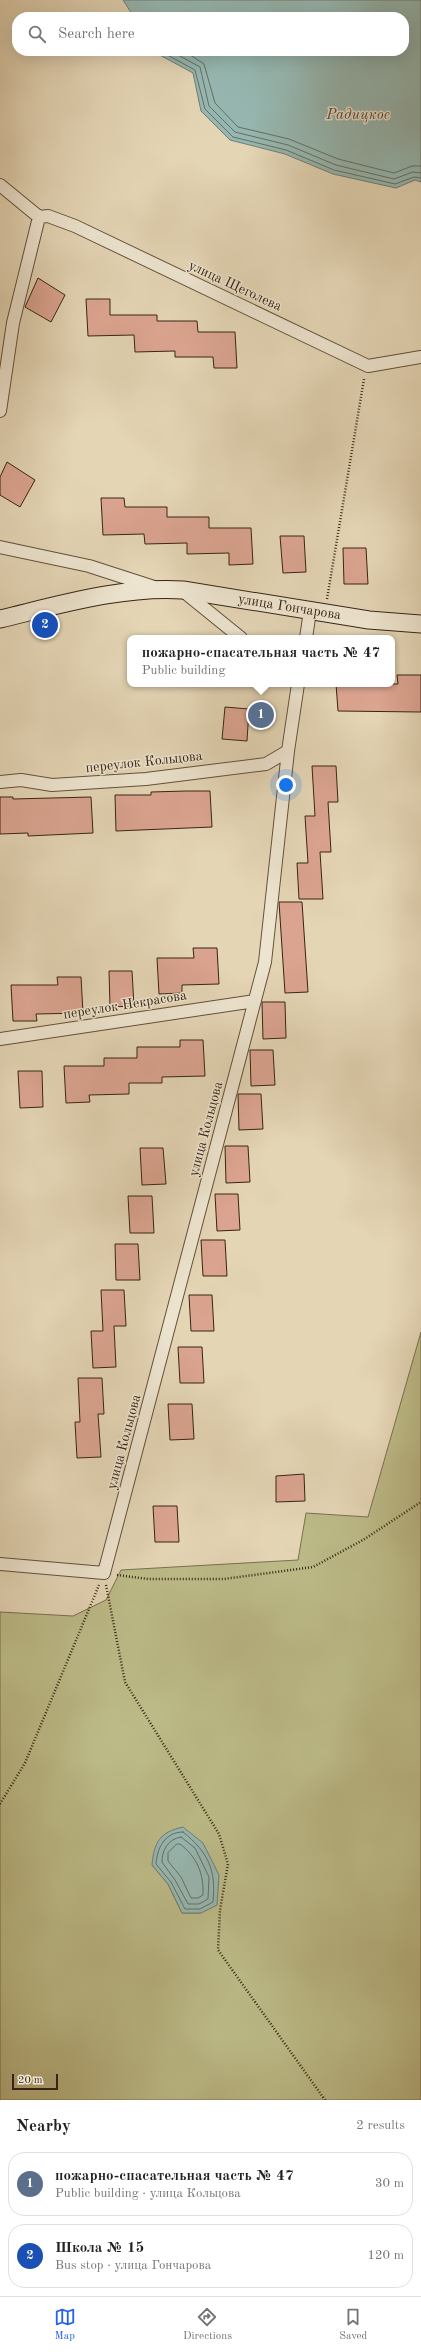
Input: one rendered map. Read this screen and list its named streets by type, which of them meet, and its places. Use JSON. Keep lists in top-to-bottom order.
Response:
{
  "streets": {
    "street": [
      "улица Щеголева",
      "улица Гончарова",
      "переулок Кольцова",
      "переулок Некрасова",
      "улица Кольцова"
    ]
  },
  "crossings": [
    ["переулок Кольцова", "улица Кольцова"],
    ["переулок Некрасова", "улица Кольцова"]
  ],
  "water": ["Радицкое"],
  "scale_bar": "20 m",
  "page": {
    "search": "Search here",
    "pins": ["2", "1"],
    "popup": ["пожарно-спасательная часть № 47", "Public building"],
    "scale": "20 m",
    "heading": ["Nearby", "2 results"],
    "list": [
      {
        "mark": "1",
        "name": "пожарно-спасательная часть № 47",
        "note": "Public building · улица Кольцова",
        "value": "30 m"
      },
      {
        "mark": "2",
        "name": "Школа № 15",
        "note": "Bus stop · улица Гончарова",
        "value": "120 m"
      }
    ],
    "nav": ["Map", "Directions", "Saved"]
  }
}
